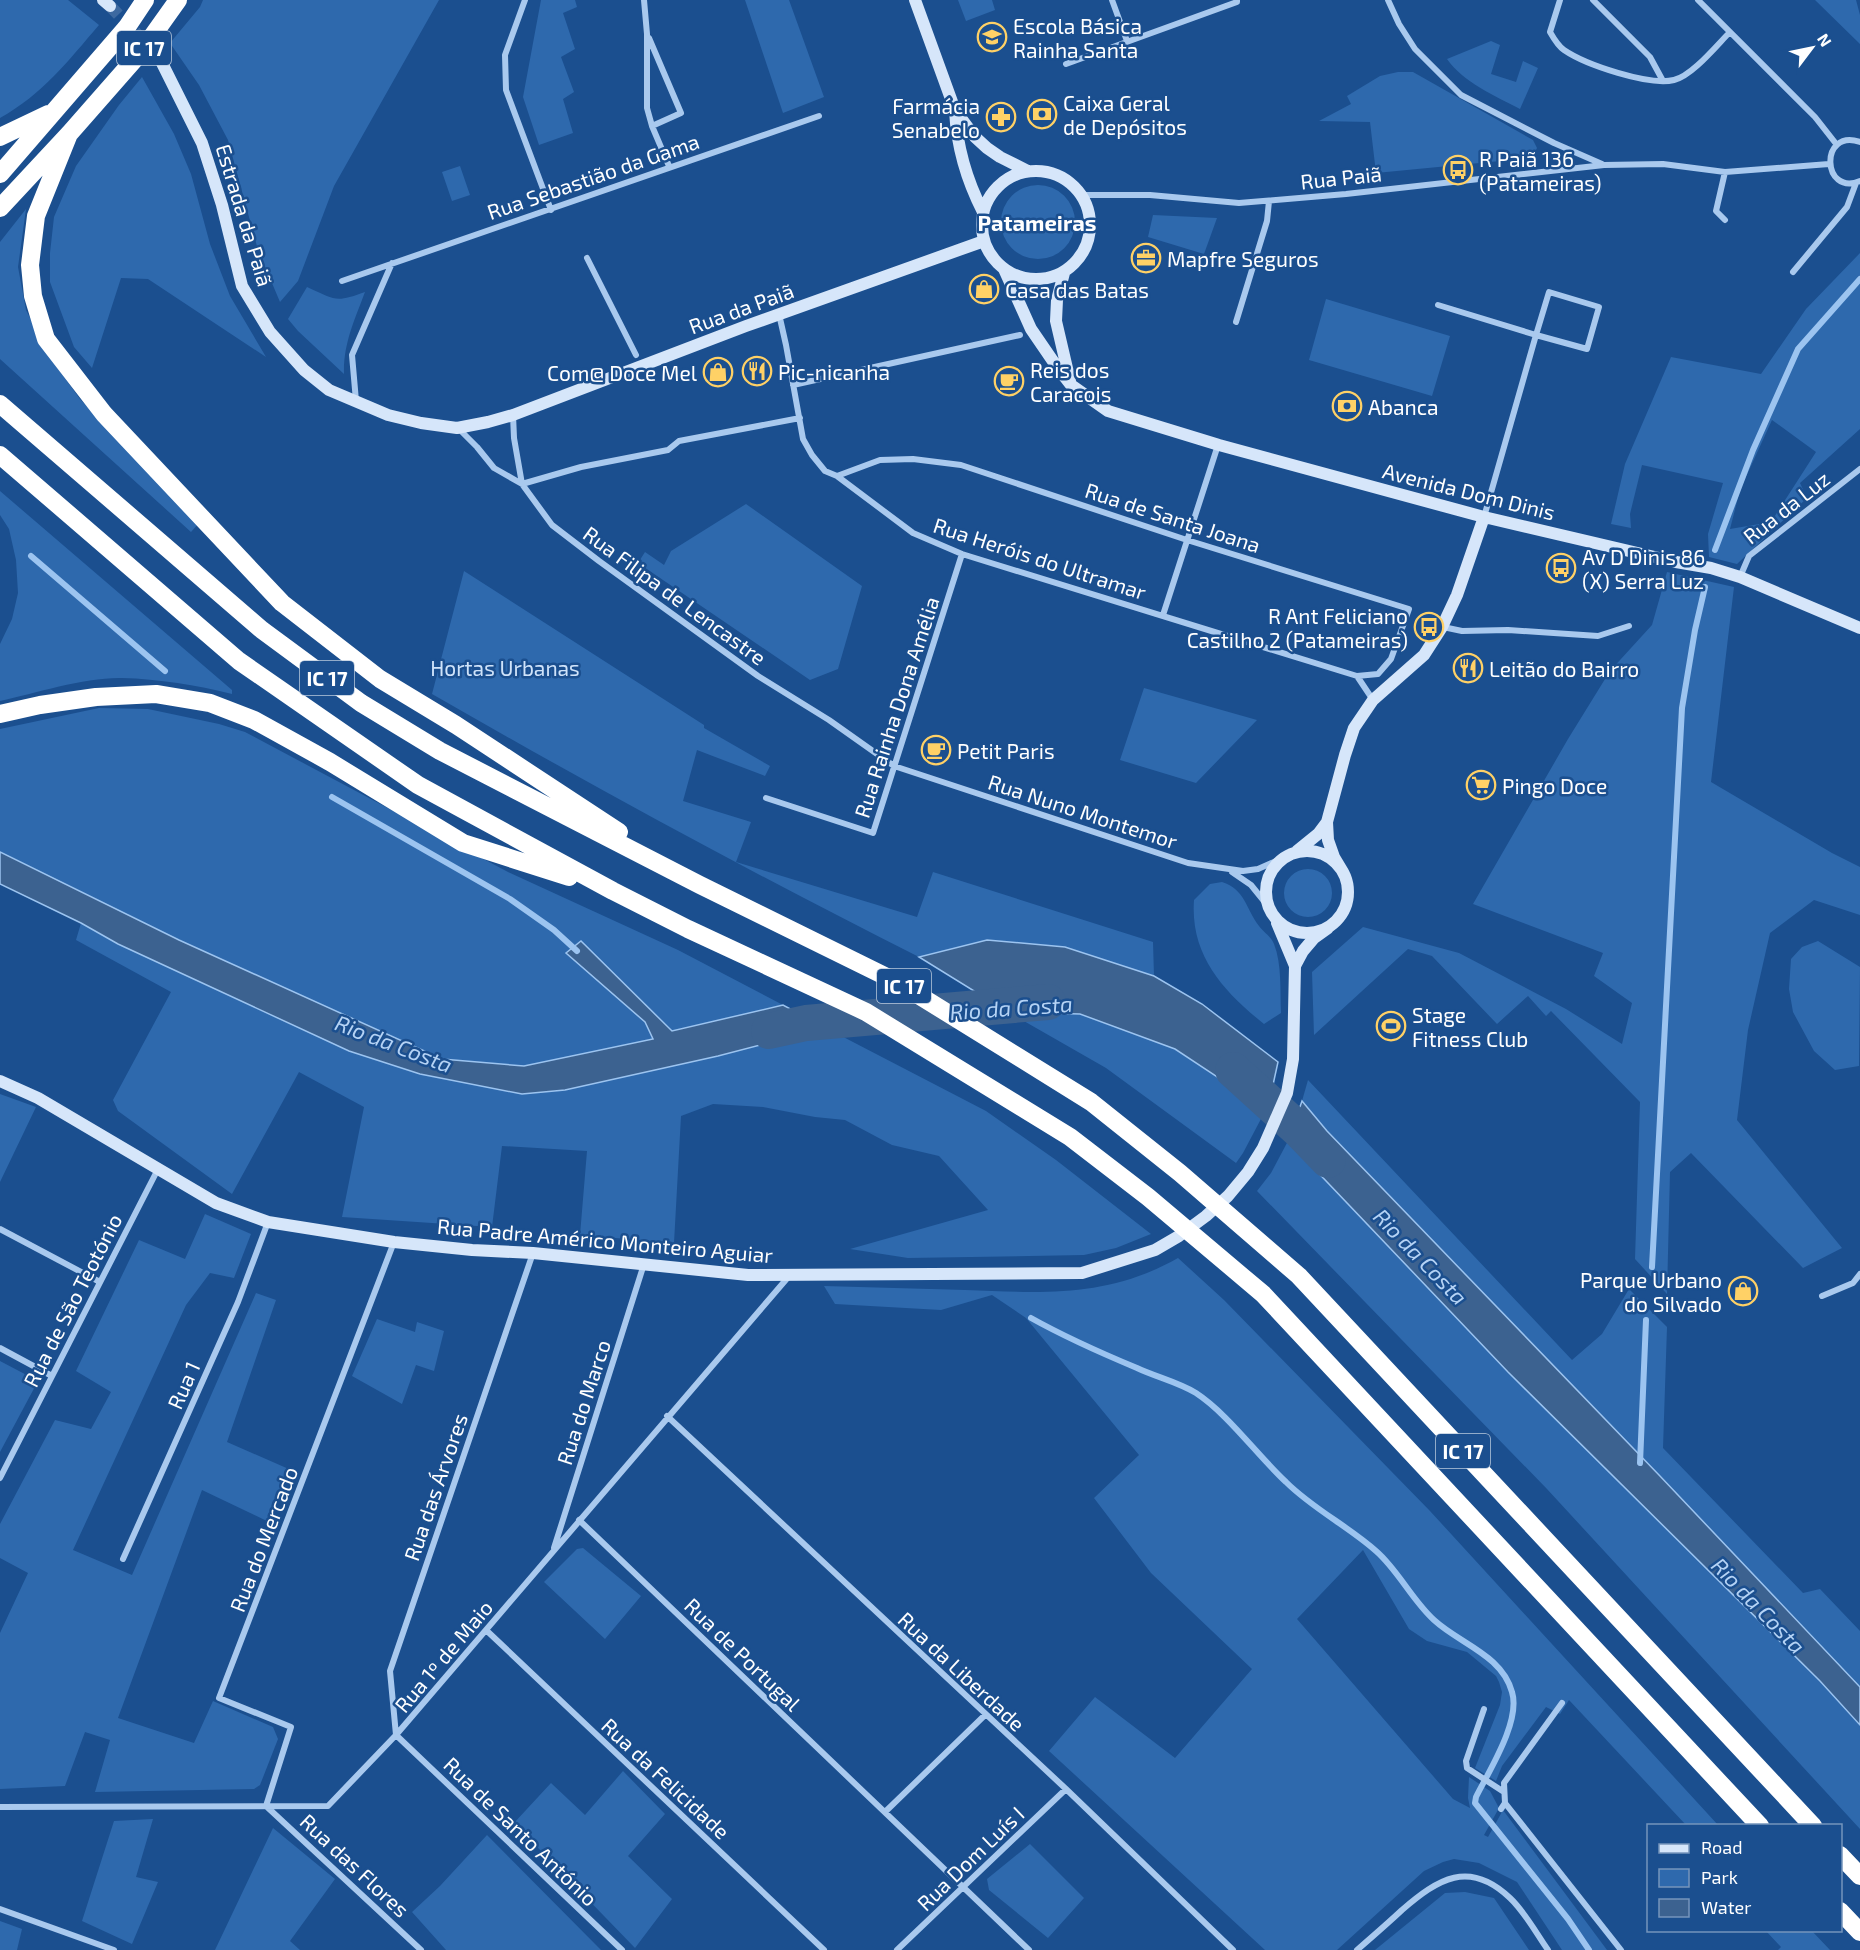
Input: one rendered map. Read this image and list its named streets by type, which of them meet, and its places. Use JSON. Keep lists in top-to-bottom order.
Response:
{
  "streets": {
    "highway": ["IC 17"],
    "street": [
      "Rua Sebastião da Gama",
      "Rua Paiã",
      "Estrada da Paiã",
      "Rua da Paiã",
      "Avenida Dom Dinis",
      "Rua da Luz",
      "Rua de Santa Joana",
      "Rua Heróis do Ultramar",
      "Rua Filipa de Lencastre",
      "Rua Rainha Dona Amélia",
      "Rua Nuno Montemor",
      "Rua Padre Américo Monteiro Aguiar",
      "Rua de São Teotónio",
      "Rua 1",
      "Rua do Marco",
      "Rua das Árvores",
      "Rua do Mercado",
      "Rua de Portugal",
      "Rua 1º de Maio",
      "Rua da Liberdade",
      "Rua da Felicidade",
      "Rua de Santo António",
      "Rua Dom Luís I",
      "Rua das Flores"
    ]
  },
  "crossings": [
    ["Rua Paiã", "Rua da Paiã"],
    ["Rua Paiã", "Avenida Dom Dinis"],
    ["Estrada da Paiã", "Rua da Paiã"],
    ["Estrada da Paiã", "Rua Filipa de Lencastre"],
    ["Rua da Paiã", "Avenida Dom Dinis"],
    ["Rua da Paiã", "Rua Heróis do Ultramar"],
    ["Avenida Dom Dinis", "Rua da Luz"],
    ["Rua de Santa Joana", "Rua Heróis do Ultramar"],
    ["Rua Heróis do Ultramar", "Rua Rainha Dona Amélia"],
    ["Rua Filipa de Lencastre", "Rua Rainha Dona Amélia"],
    ["Rua Filipa de Lencastre", "Rua Nuno Montemor"],
    ["Rua Rainha Dona Amélia", "Rua Nuno Montemor"],
    ["Rua Nuno Montemor", "Rua Padre Américo Monteiro Aguiar"],
    ["Rua Padre Américo Monteiro Aguiar", "Rua de São Teotónio"],
    ["Rua Padre Américo Monteiro Aguiar", "Rua 1"],
    ["Rua Padre Américo Monteiro Aguiar", "Rua do Marco"],
    ["Rua Padre Américo Monteiro Aguiar", "Rua das Árvores"],
    ["Rua Padre Américo Monteiro Aguiar", "Rua do Mercado"],
    ["Rua Padre Américo Monteiro Aguiar", "Rua 1º de Maio"],
    ["Rua do Marco", "Rua 1º de Maio"],
    ["Rua das Árvores", "Rua 1º de Maio"],
    ["Rua das Árvores", "Rua de Santo António"],
    ["Rua do Mercado", "Rua 1º de Maio"],
    ["Rua do Mercado", "Rua das Flores"],
    ["Rua de Portugal", "Rua 1º de Maio"],
    ["Rua de Portugal", "Rua Dom Luís I"],
    ["Rua 1º de Maio", "Rua da Liberdade"],
    ["Rua 1º de Maio", "Rua da Felicidade"],
    ["Rua 1º de Maio", "Rua de Santo António"],
    ["Rua 1º de Maio", "Rua das Flores"],
    ["Rua da Liberdade", "Rua Dom Luís I"]
  ],
  "districts": ["Patameiras"],
  "water": ["Rio da Costa"],
  "parks": ["Hortas Urbanas"],
  "places": {
    "school or university": ["Escola Básica Rainha Santa"],
    "bank": ["Caixa Geral de Depósitos", "Abanca"],
    "pharmacy": ["Farmácia Senabelo"],
    "bus stop": ["R Paiã 136 (Patameiras)", "Av D Dinis 86 (X) Serra Luz", "R Ant Feliciano Castilho 2 (Patameiras)"],
    "office": ["Mapfre Seguros"],
    "shop": ["Casa das Batas", "Com@ Doce Mel", "Parque Urbano do Silvado"],
    "restaurant": ["Pic-nicanha", "Leitão do Bairro"],
    "cafe": ["Reis dos Caracois", "Petit Paris"],
    "supermarket": ["Pingo Doce"],
    "sports": ["Stage Fitness Club"]
  },
  "legend": ["Road", "Park", "Water"],
  "north": "top right"
}
